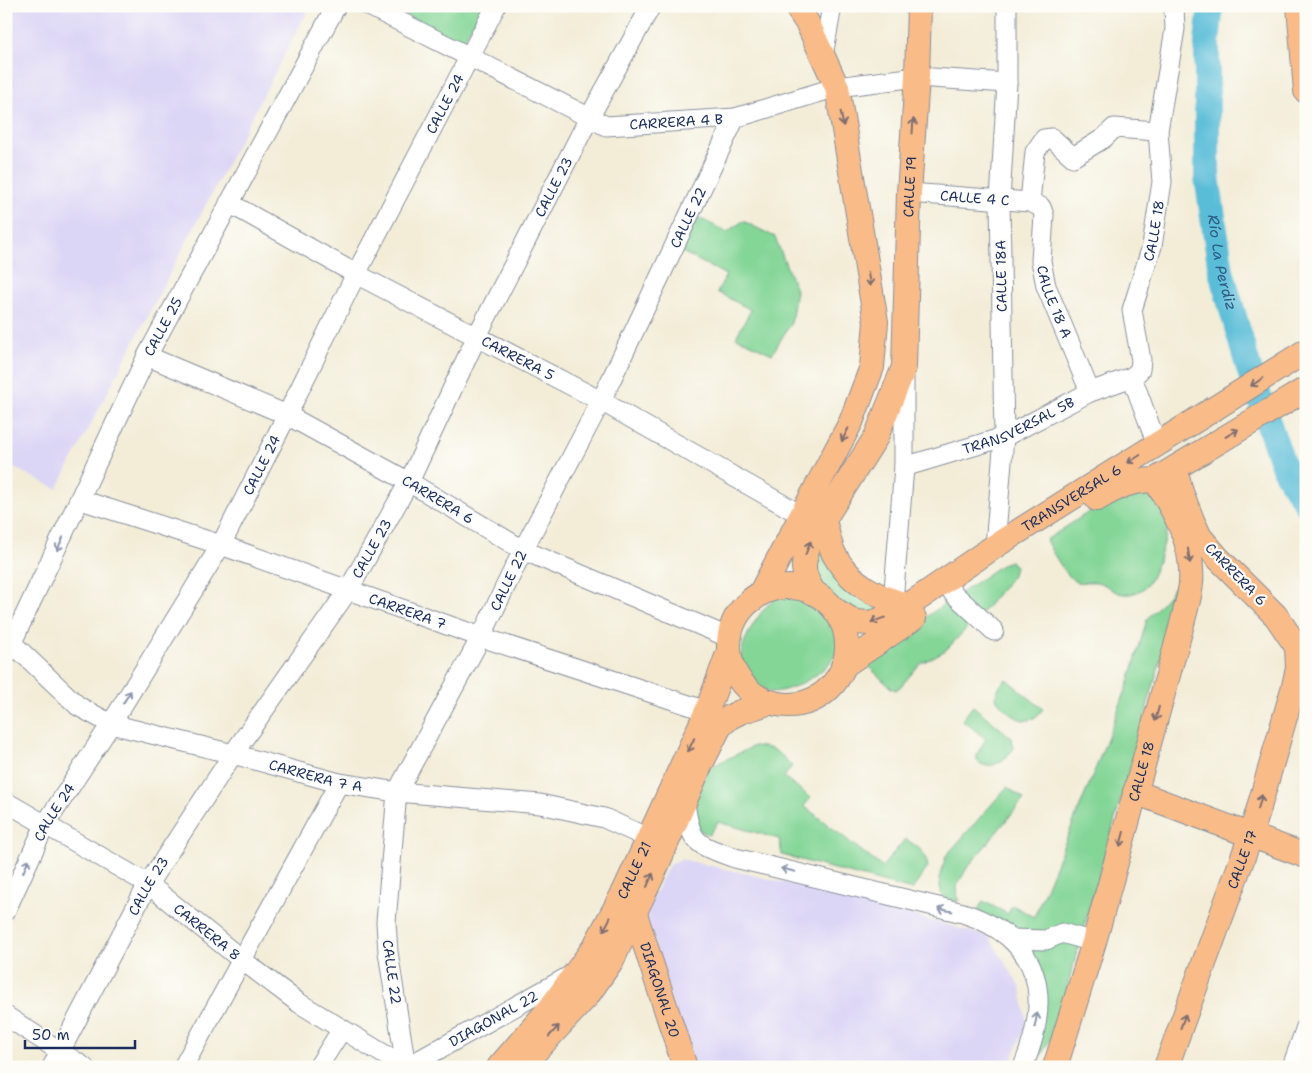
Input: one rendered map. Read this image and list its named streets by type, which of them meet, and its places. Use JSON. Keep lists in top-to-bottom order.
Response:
{
  "streets": {
    "main road": [
      "CALLE 19",
      "CALLE 18",
      "TRANSVERSAL 6",
      "CARRERA 6",
      "CALLE 17",
      "CALLE 21",
      "DIAGONAL 20"
    ],
    "street": [
      "CALLE 24",
      "CARRERA 4 B",
      "CALLE 23",
      "CALLE 4 C",
      "CALLE 22",
      "CALLE 18A",
      "CALLE 18 A",
      "CALLE 25",
      "CARRERA 5",
      "TRANSVERSAL 5B",
      "CARRERA 7",
      "CARRERA 7 A",
      "CARRERA 8",
      "DIAGONAL 22"
    ]
  },
  "crossings": [
    ["CALLE 24", "CARRERA 4 B"],
    ["CALLE 24", "CARRERA 5"],
    ["CALLE 24", "CARRERA 6"],
    ["CALLE 24", "CARRERA 7"],
    ["CALLE 24", "CARRERA 7 A"],
    ["CALLE 24", "CARRERA 8"],
    ["CARRERA 4 B", "CALLE 23"],
    ["CARRERA 4 B", "CALLE 19"],
    ["CARRERA 4 B", "CALLE 22"],
    ["CARRERA 4 B", "CALLE 18A"],
    ["CALLE 23", "CARRERA 5"],
    ["CALLE 23", "CARRERA 6"],
    ["CALLE 23", "CARRERA 7"],
    ["CALLE 23", "CARRERA 7 A"],
    ["CALLE 23", "CARRERA 8"],
    ["CALLE 19", "CALLE 4 C"],
    ["CALLE 19", "CARRERA 5"],
    ["CALLE 19", "TRANSVERSAL 5B"],
    ["CALLE 19", "TRANSVERSAL 6"],
    ["CALLE 19", "CARRERA 6"],
    ["CALLE 19", "CALLE 21"],
    ["CALLE 4 C", "CALLE 18A"],
    ["CALLE 4 C", "CALLE 18 A"],
    ["CALLE 22", "CARRERA 5"],
    ["CALLE 22", "CARRERA 6"],
    ["CALLE 22", "CARRERA 7"],
    ["CALLE 22", "CARRERA 7 A"],
    ["CALLE 22", "CARRERA 8"],
    ["CALLE 22", "DIAGONAL 22"],
    ["CALLE 18", "CALLE 18 A"],
    ["CALLE 18", "TRANSVERSAL 5B"],
    ["CALLE 18", "TRANSVERSAL 6"],
    ["CALLE 18A", "TRANSVERSAL 5B"],
    ["CALLE 18A", "TRANSVERSAL 6"],
    ["CALLE 18 A", "TRANSVERSAL 5B"],
    ["CALLE 25", "CARRERA 5"],
    ["CALLE 25", "CARRERA 6"],
    ["CALLE 25", "CARRERA 7"],
    ["CALLE 25", "CARRERA 7 A"],
    ["TRANSVERSAL 6", "CARRERA 6"],
    ["TRANSVERSAL 6", "CALLE 21"],
    ["CARRERA 6", "CALLE 17"],
    ["CARRERA 6", "CALLE 21"],
    ["CARRERA 7", "CALLE 21"],
    ["CARRERA 7 A", "CALLE 21"],
    ["CALLE 21", "DIAGONAL 20"],
    ["CALLE 21", "DIAGONAL 22"],
    ["CARRERA 8", "DIAGONAL 22"]
  ],
  "one_way": ["CALLE 18", "CALLE 17"],
  "water": ["Río La Perdiz"],
  "scale_bar": "50 m"
}
